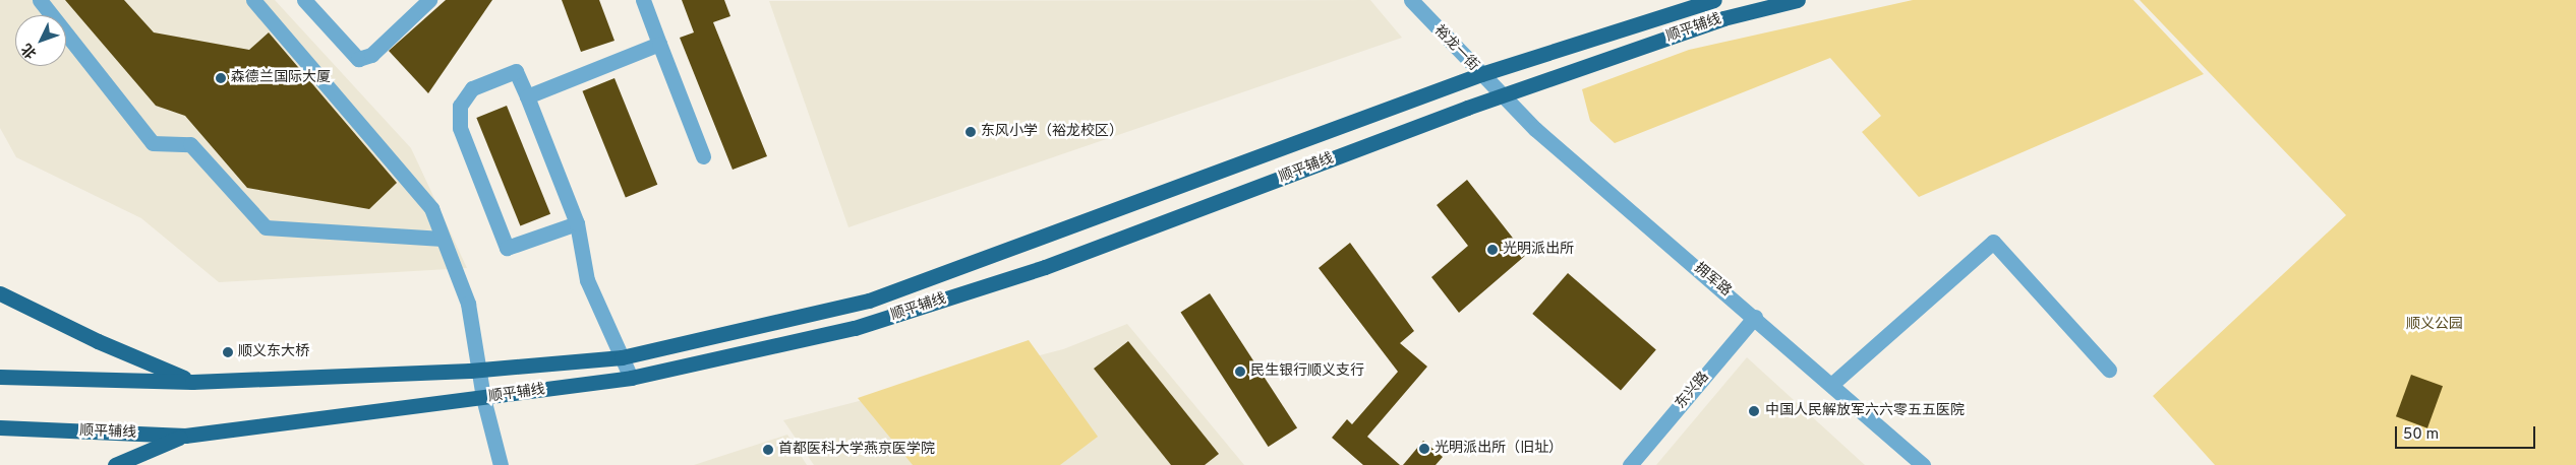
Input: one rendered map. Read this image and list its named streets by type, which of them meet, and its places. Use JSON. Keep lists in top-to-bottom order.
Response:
{
  "streets": {
    "main road": ["顺平辅线"],
    "street": ["裕龙一街", "拥军路", "东兴路"]
  },
  "crossings": [
    ["顺平辅线", "裕龙一街"],
    ["顺平辅线", "拥军路"],
    ["裕龙一街", "拥军路"],
    ["拥军路", "东兴路"]
  ],
  "parks": ["顺义公园"],
  "places": [
    "森德兰国际大厦",
    "东风小学（裕龙校区）",
    "光明派出所",
    "顺义东大桥",
    "民生银行顺义支行",
    "中国人民解放军六六零五五医院",
    "光明派出所（旧址）",
    "首都医科大学燕京医学院"
  ],
  "scale_bar": "50 m",
  "north": "bottom left"
}
